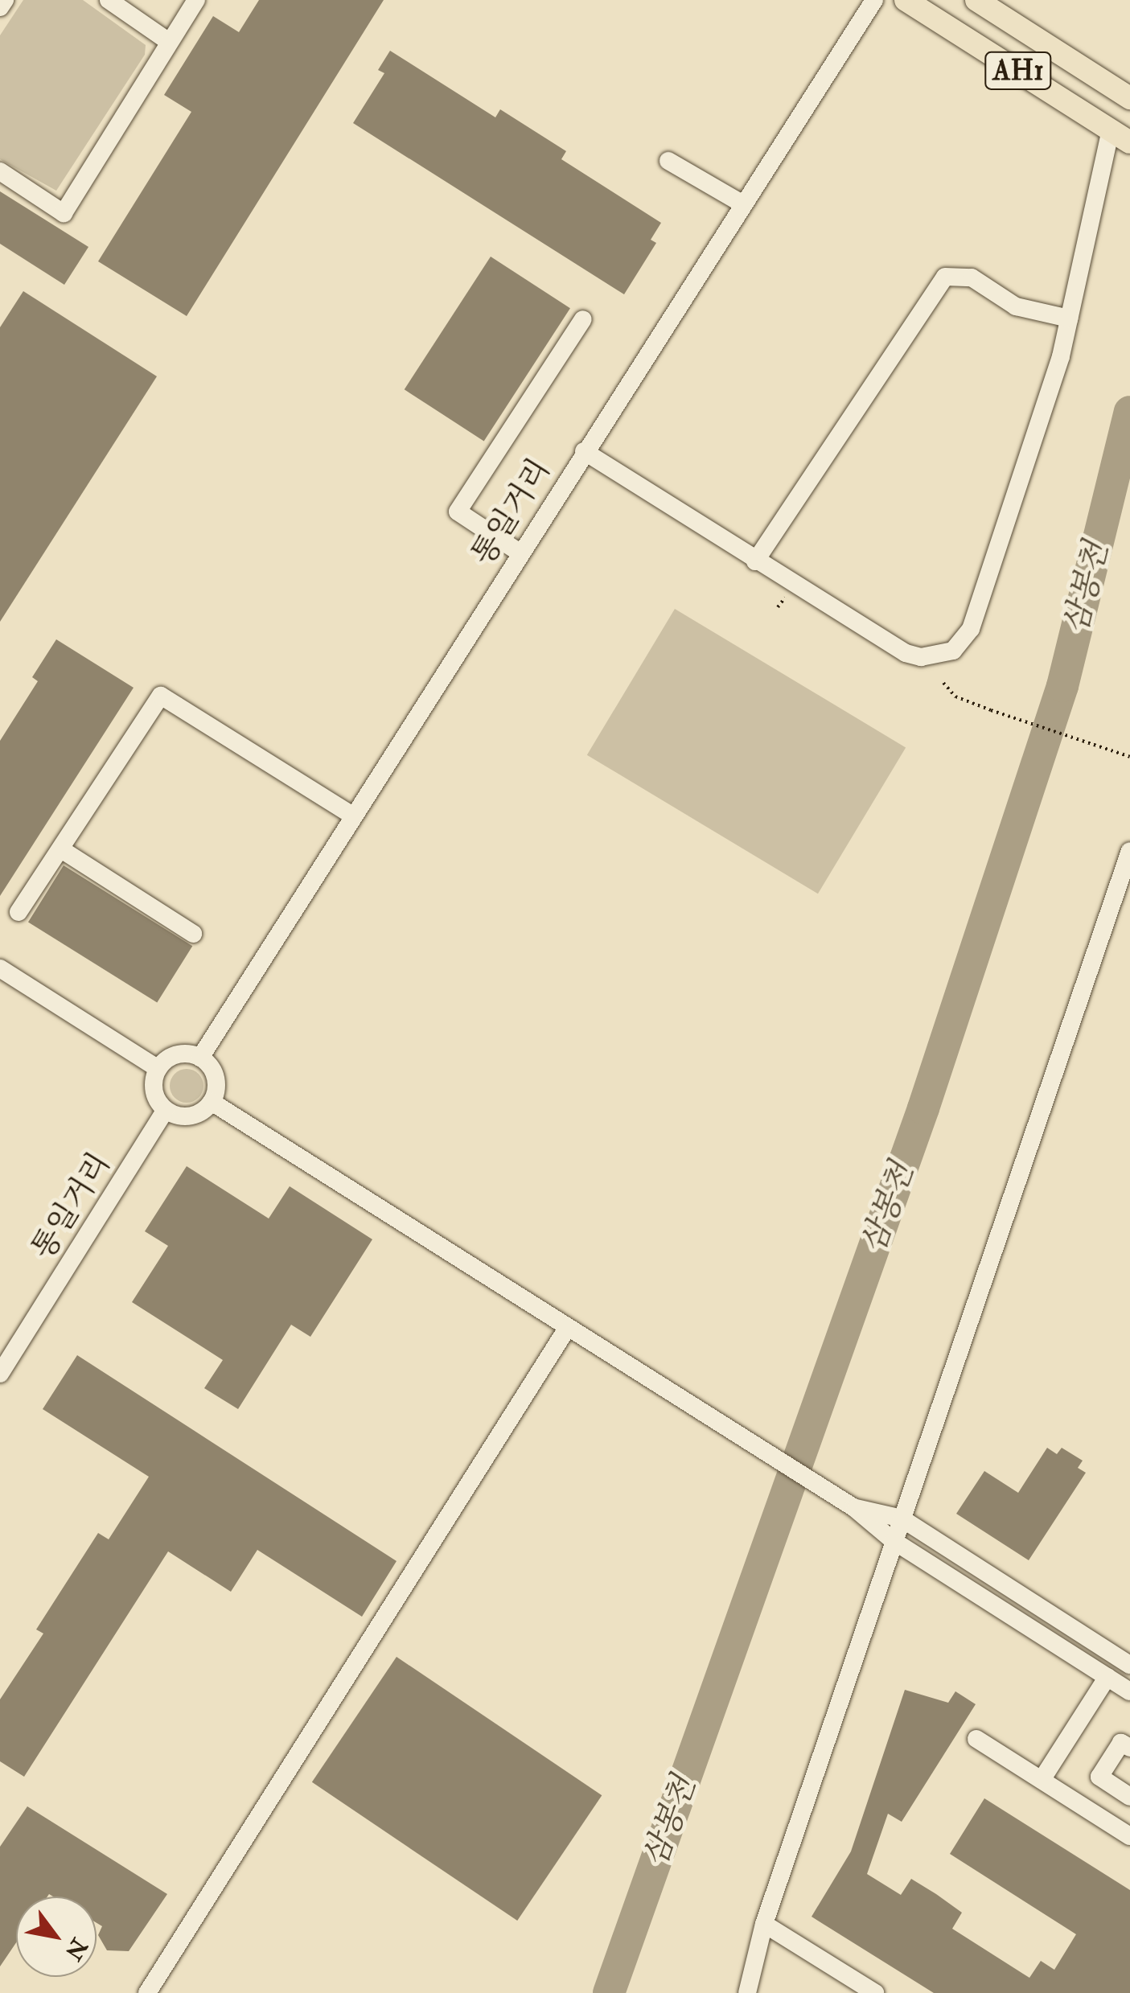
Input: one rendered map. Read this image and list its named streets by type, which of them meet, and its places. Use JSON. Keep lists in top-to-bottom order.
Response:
{
  "streets": {
    "main road": ["AH1"],
    "street": ["통일거리"]
  },
  "water": ["삼봉천"],
  "north": "bottom right"
}
